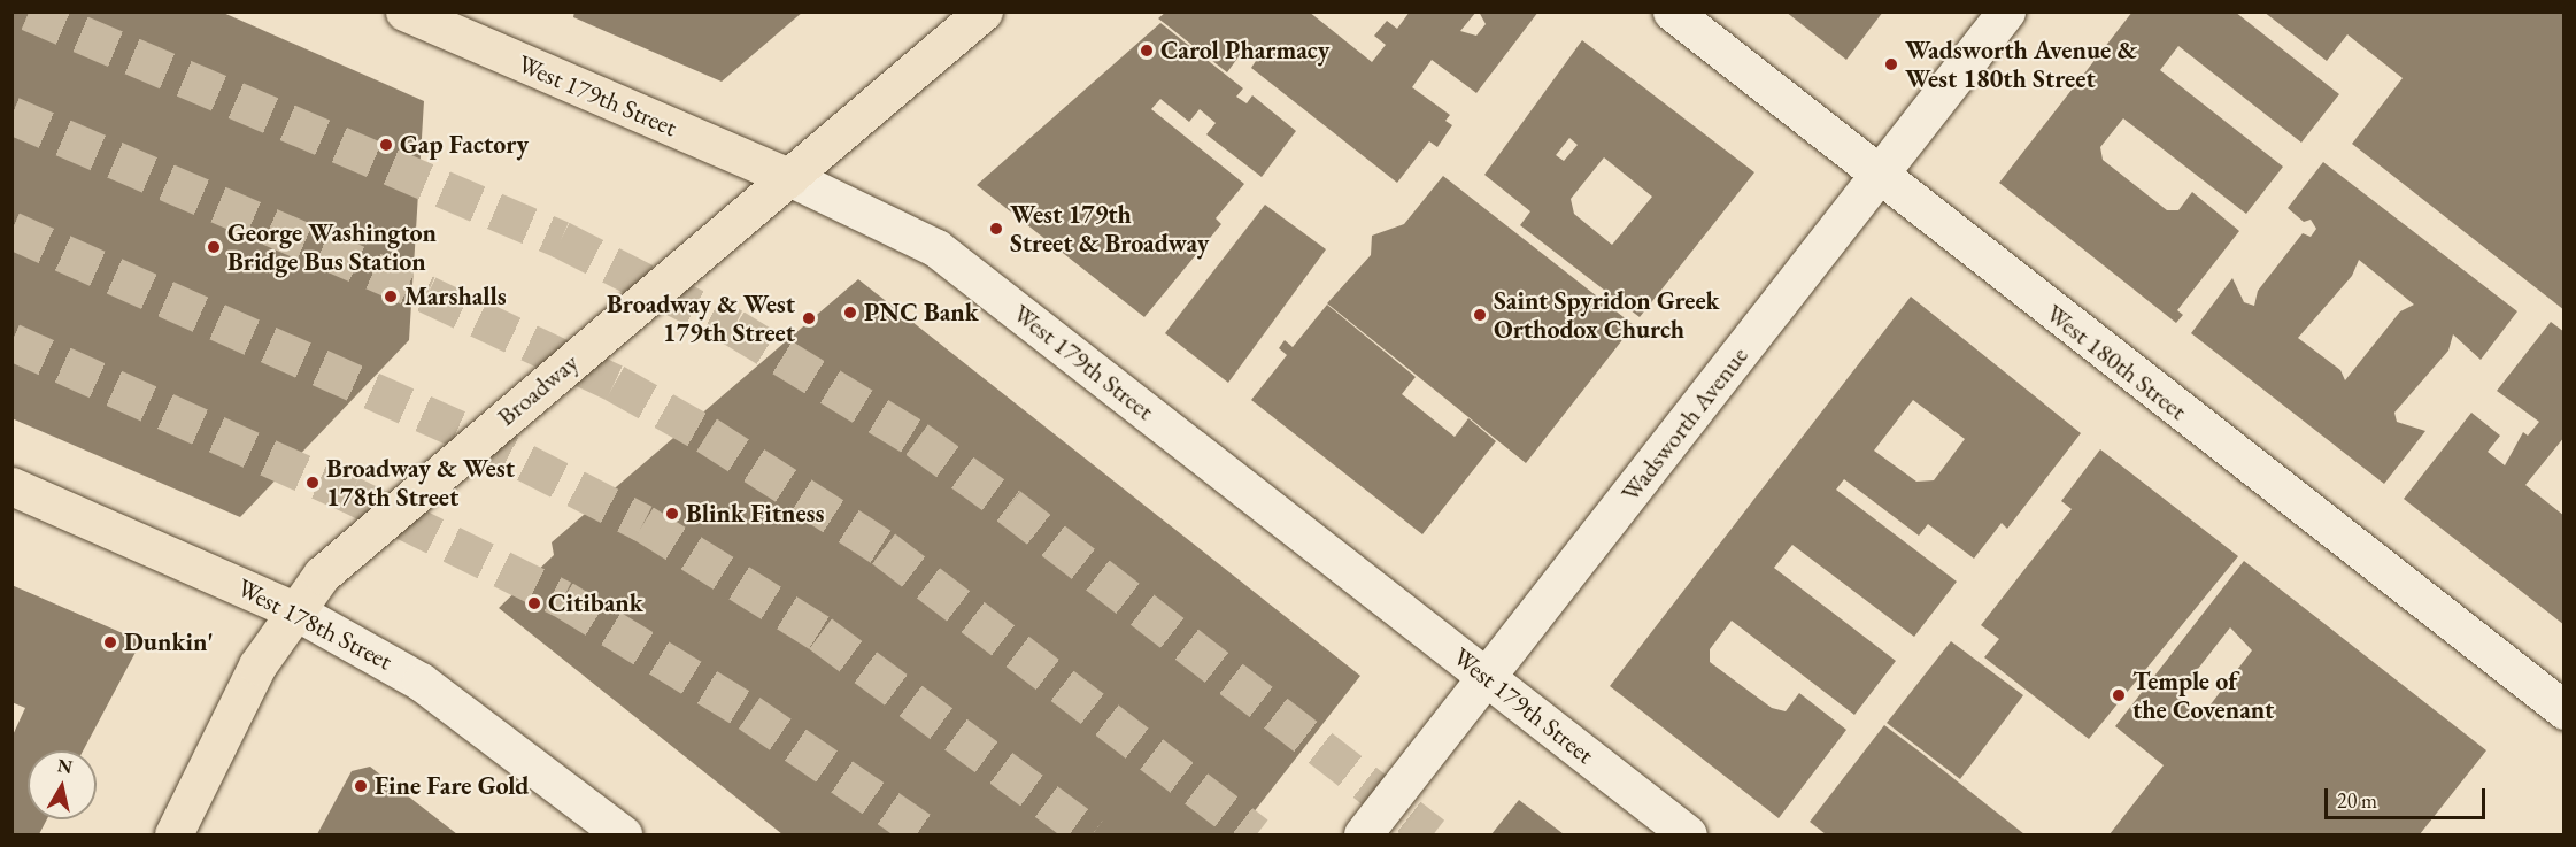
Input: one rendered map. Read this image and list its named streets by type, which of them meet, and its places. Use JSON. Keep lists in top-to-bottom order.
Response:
{
  "streets": {
    "main road": ["West 179th Street", "Broadway", "West 178th Street"],
    "street": ["West 180th Street", "Wadsworth Avenue"]
  },
  "crossings": [
    ["West 179th Street", "Broadway"],
    ["West 179th Street", "Wadsworth Avenue"],
    ["West 180th Street", "Wadsworth Avenue"],
    ["Broadway", "West 178th Street"]
  ],
  "places": [
    "Carol Pharmacy",
    "Wadsworth Avenue & West 180th Street",
    "Gap Factory",
    "West 179th Street & Broadway",
    "George Washington Bridge Bus Station",
    "Marshalls",
    "PNC Bank",
    "Saint Spyridon Greek Orthodox Church",
    "Broadway & West 179th Street",
    "Broadway & West 178th Street",
    "Blink Fitness",
    "Citibank",
    "Dunkin'",
    "Temple of the Covenant",
    "Fine Fare Gold"
  ],
  "scale_bar": "20 m",
  "north": "top"
}
